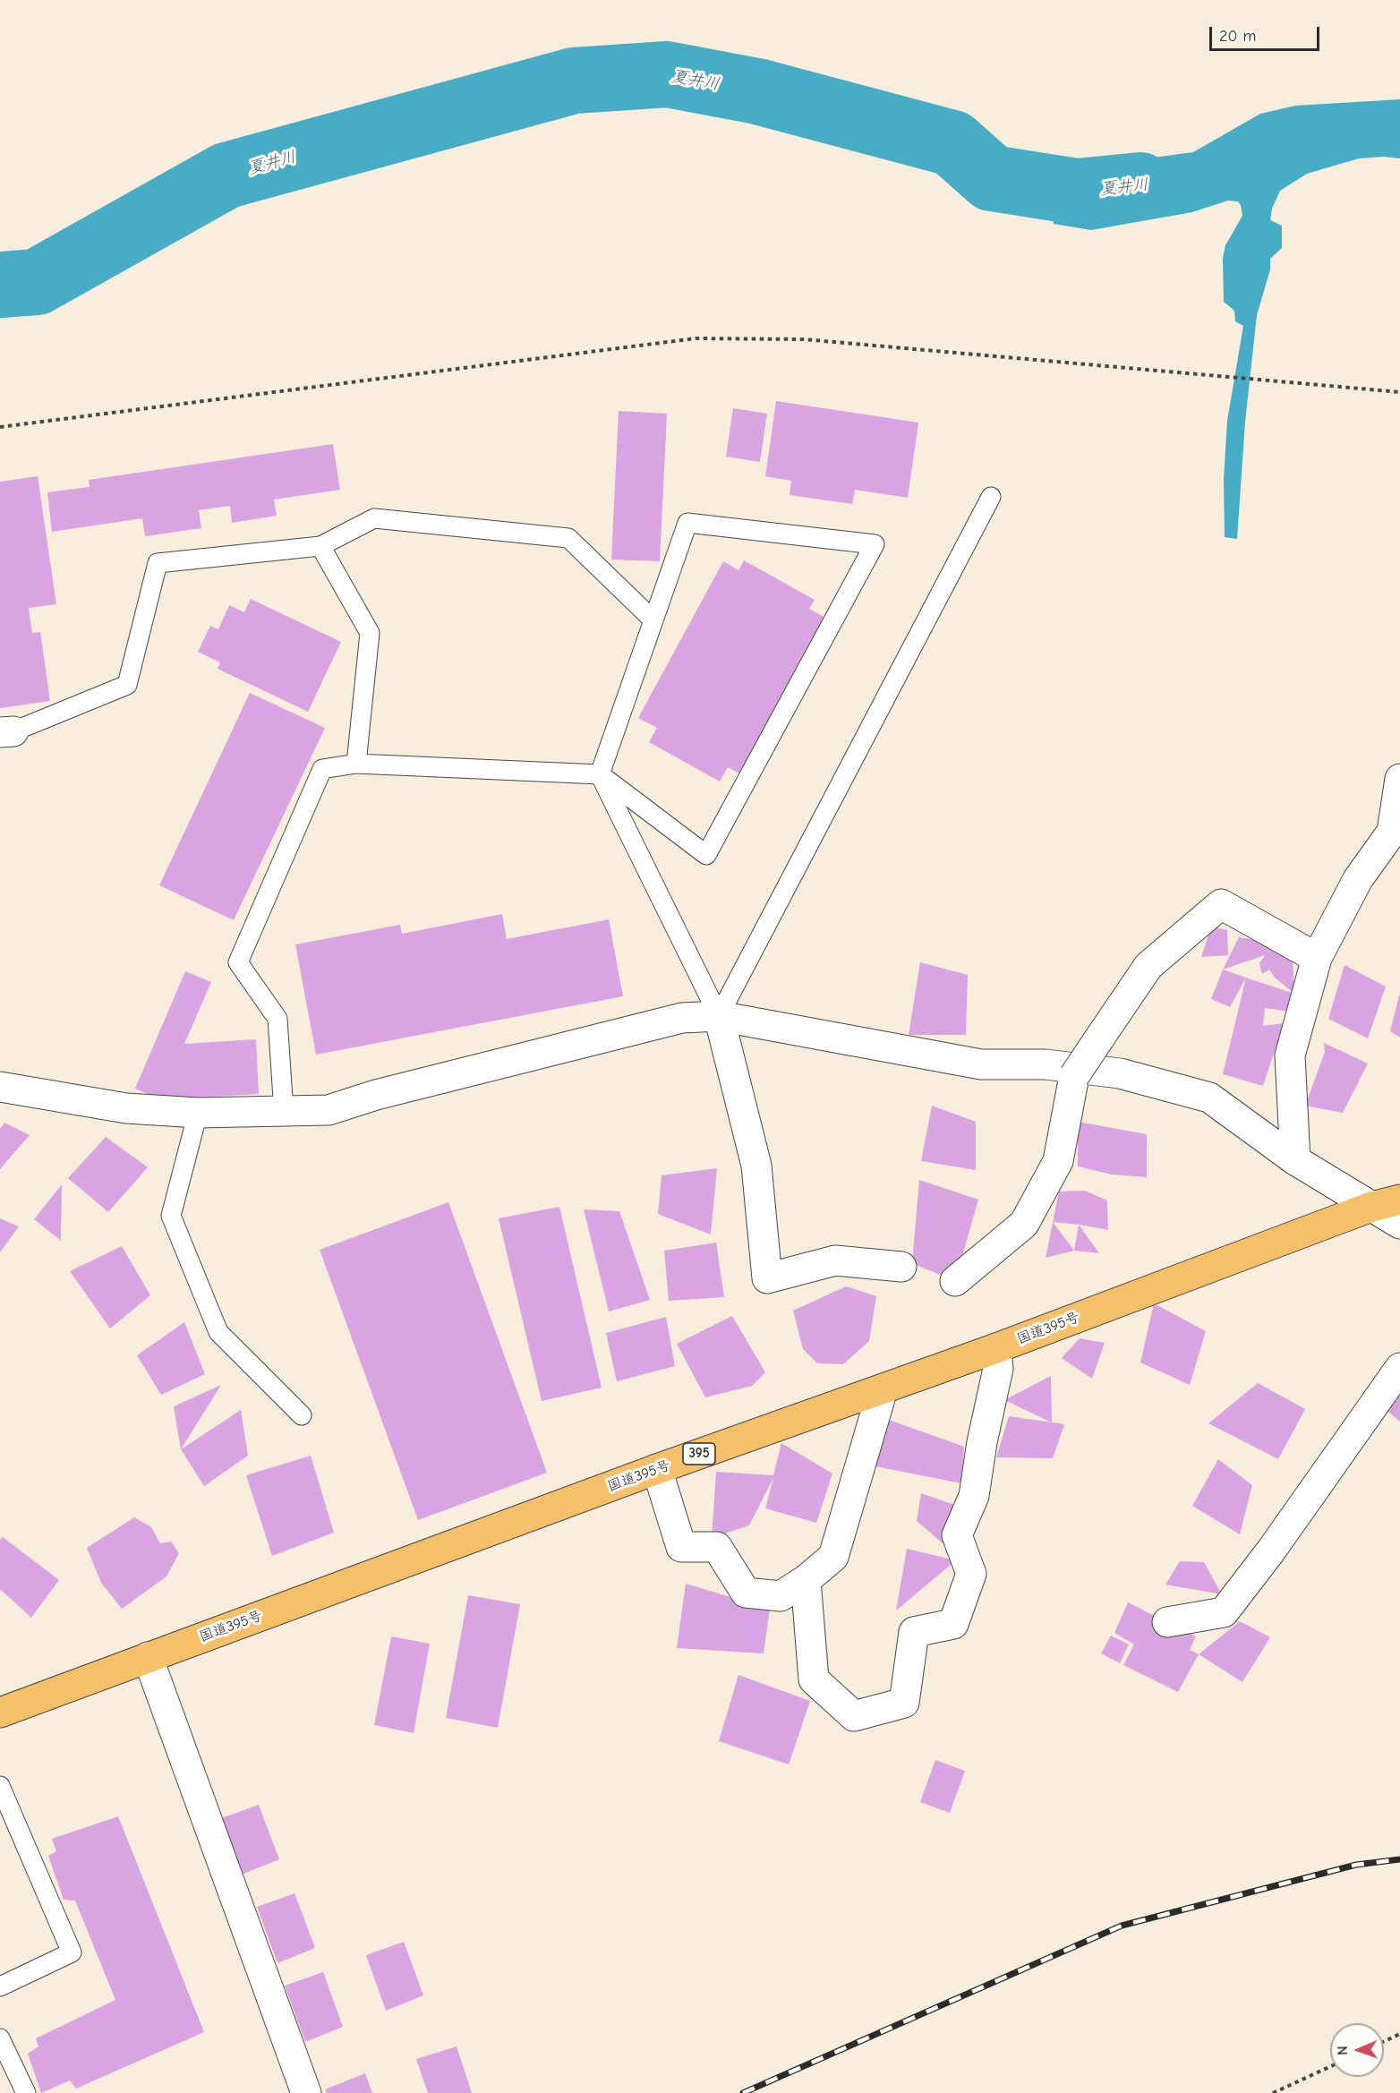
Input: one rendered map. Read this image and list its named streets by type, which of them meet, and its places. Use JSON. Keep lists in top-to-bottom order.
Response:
{
  "streets": {
    "highway": ["国道395号", "395"]
  },
  "water": ["夏井川"],
  "scale_bar": "20 m",
  "north": "left"
}
